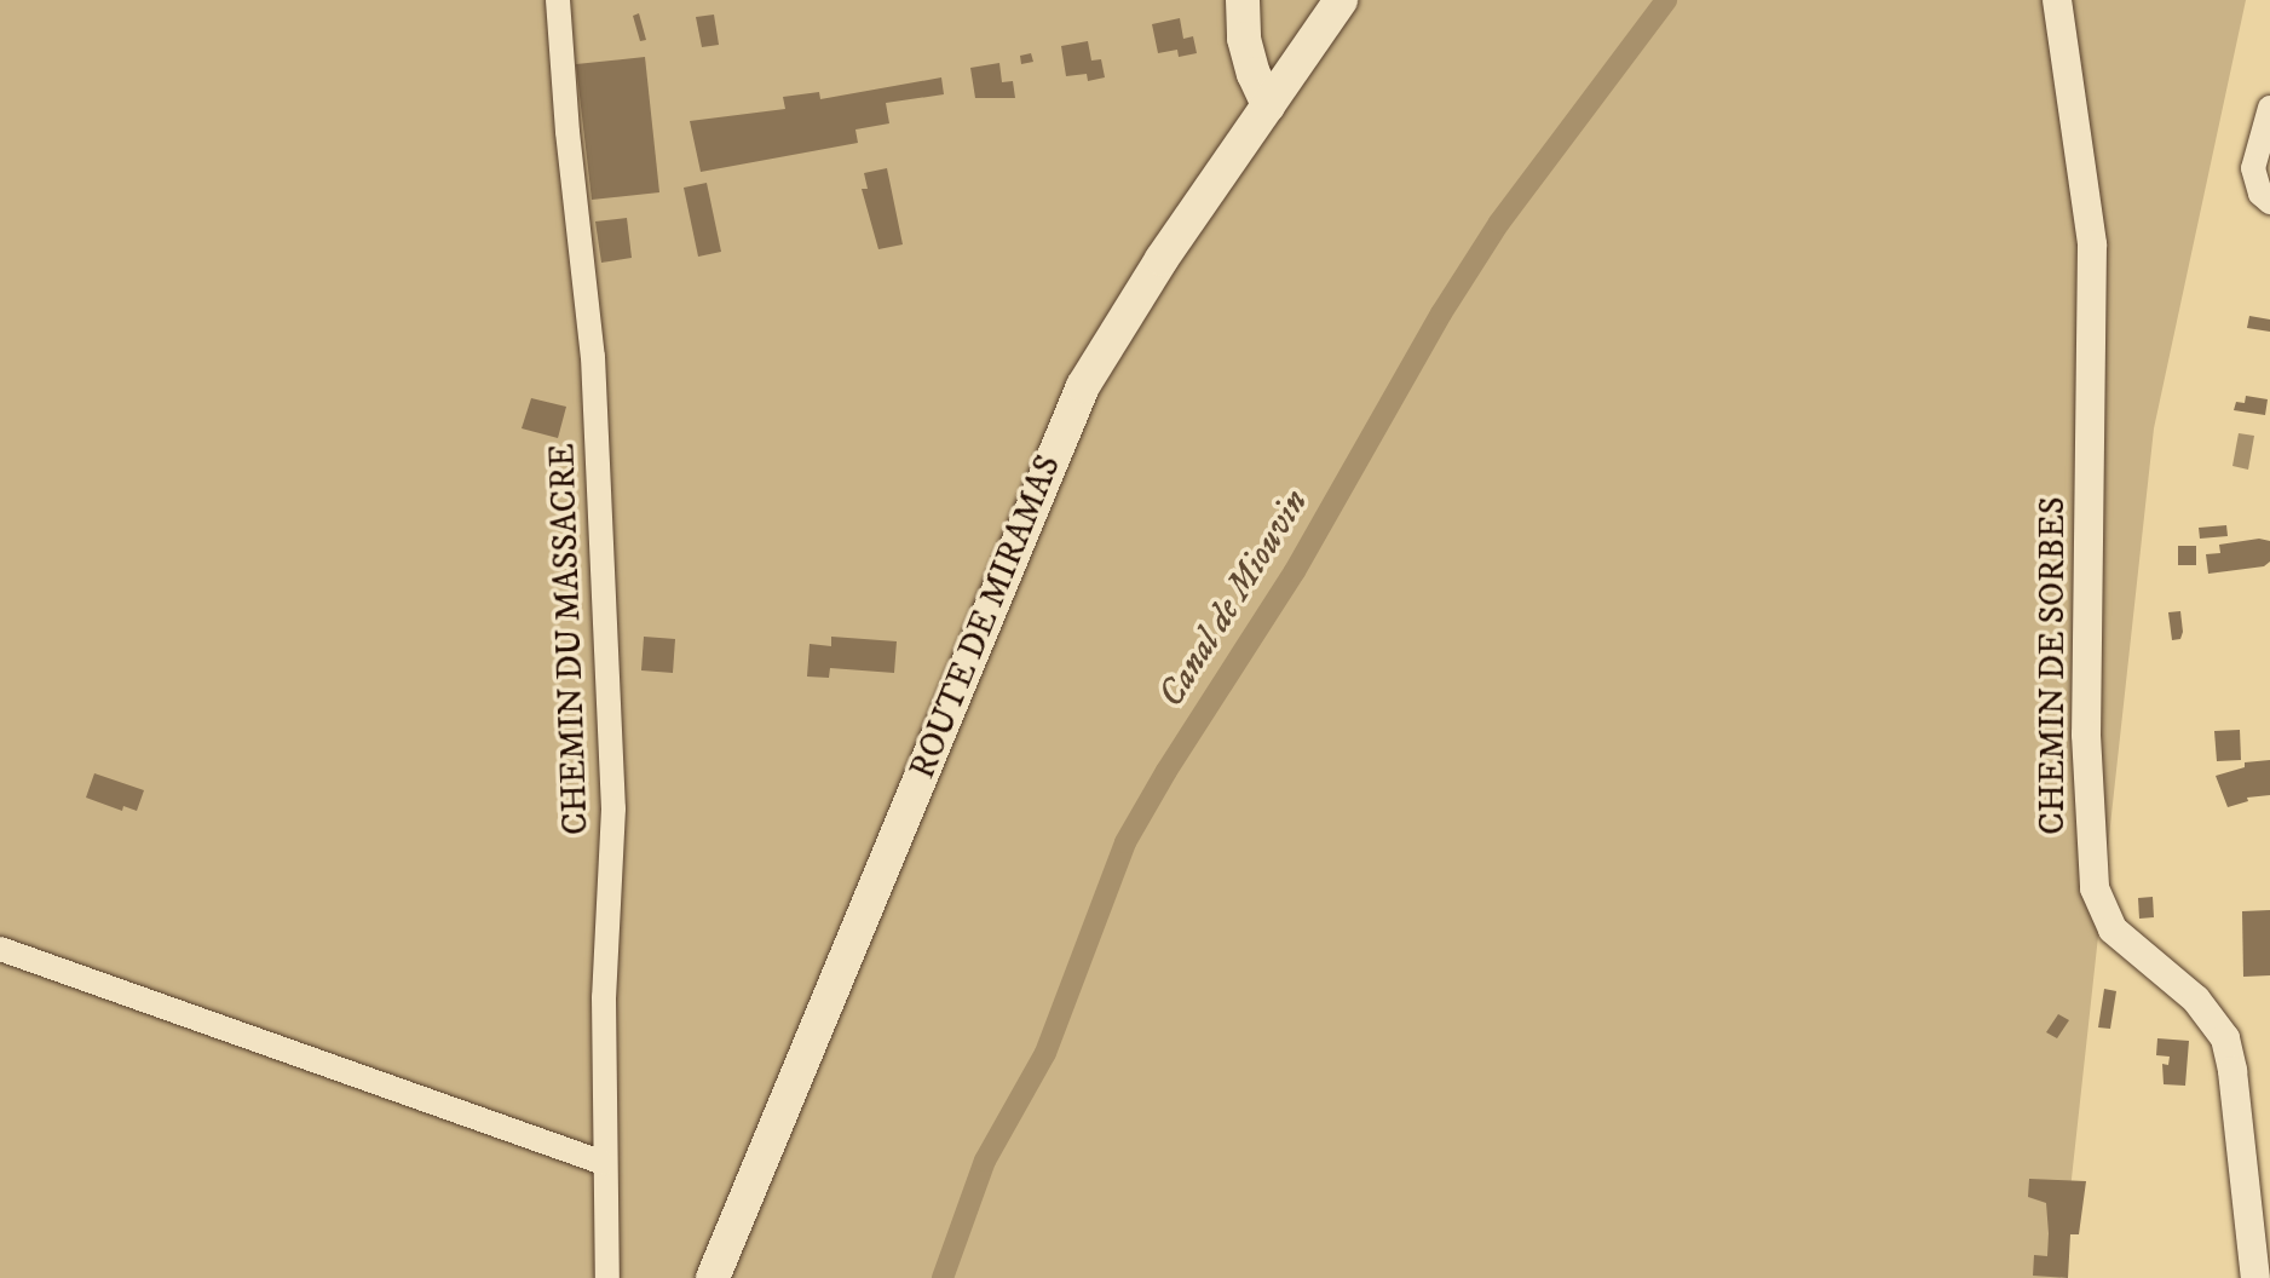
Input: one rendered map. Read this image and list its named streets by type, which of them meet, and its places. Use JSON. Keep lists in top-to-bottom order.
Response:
{
  "streets": {
    "main road": ["ROUTE DE MIRAMAS"],
    "street": ["CHEMIN DU MASSACRE", "CHEMIN DE SORBES"]
  },
  "water": ["Canal de Miouvin"]
}
